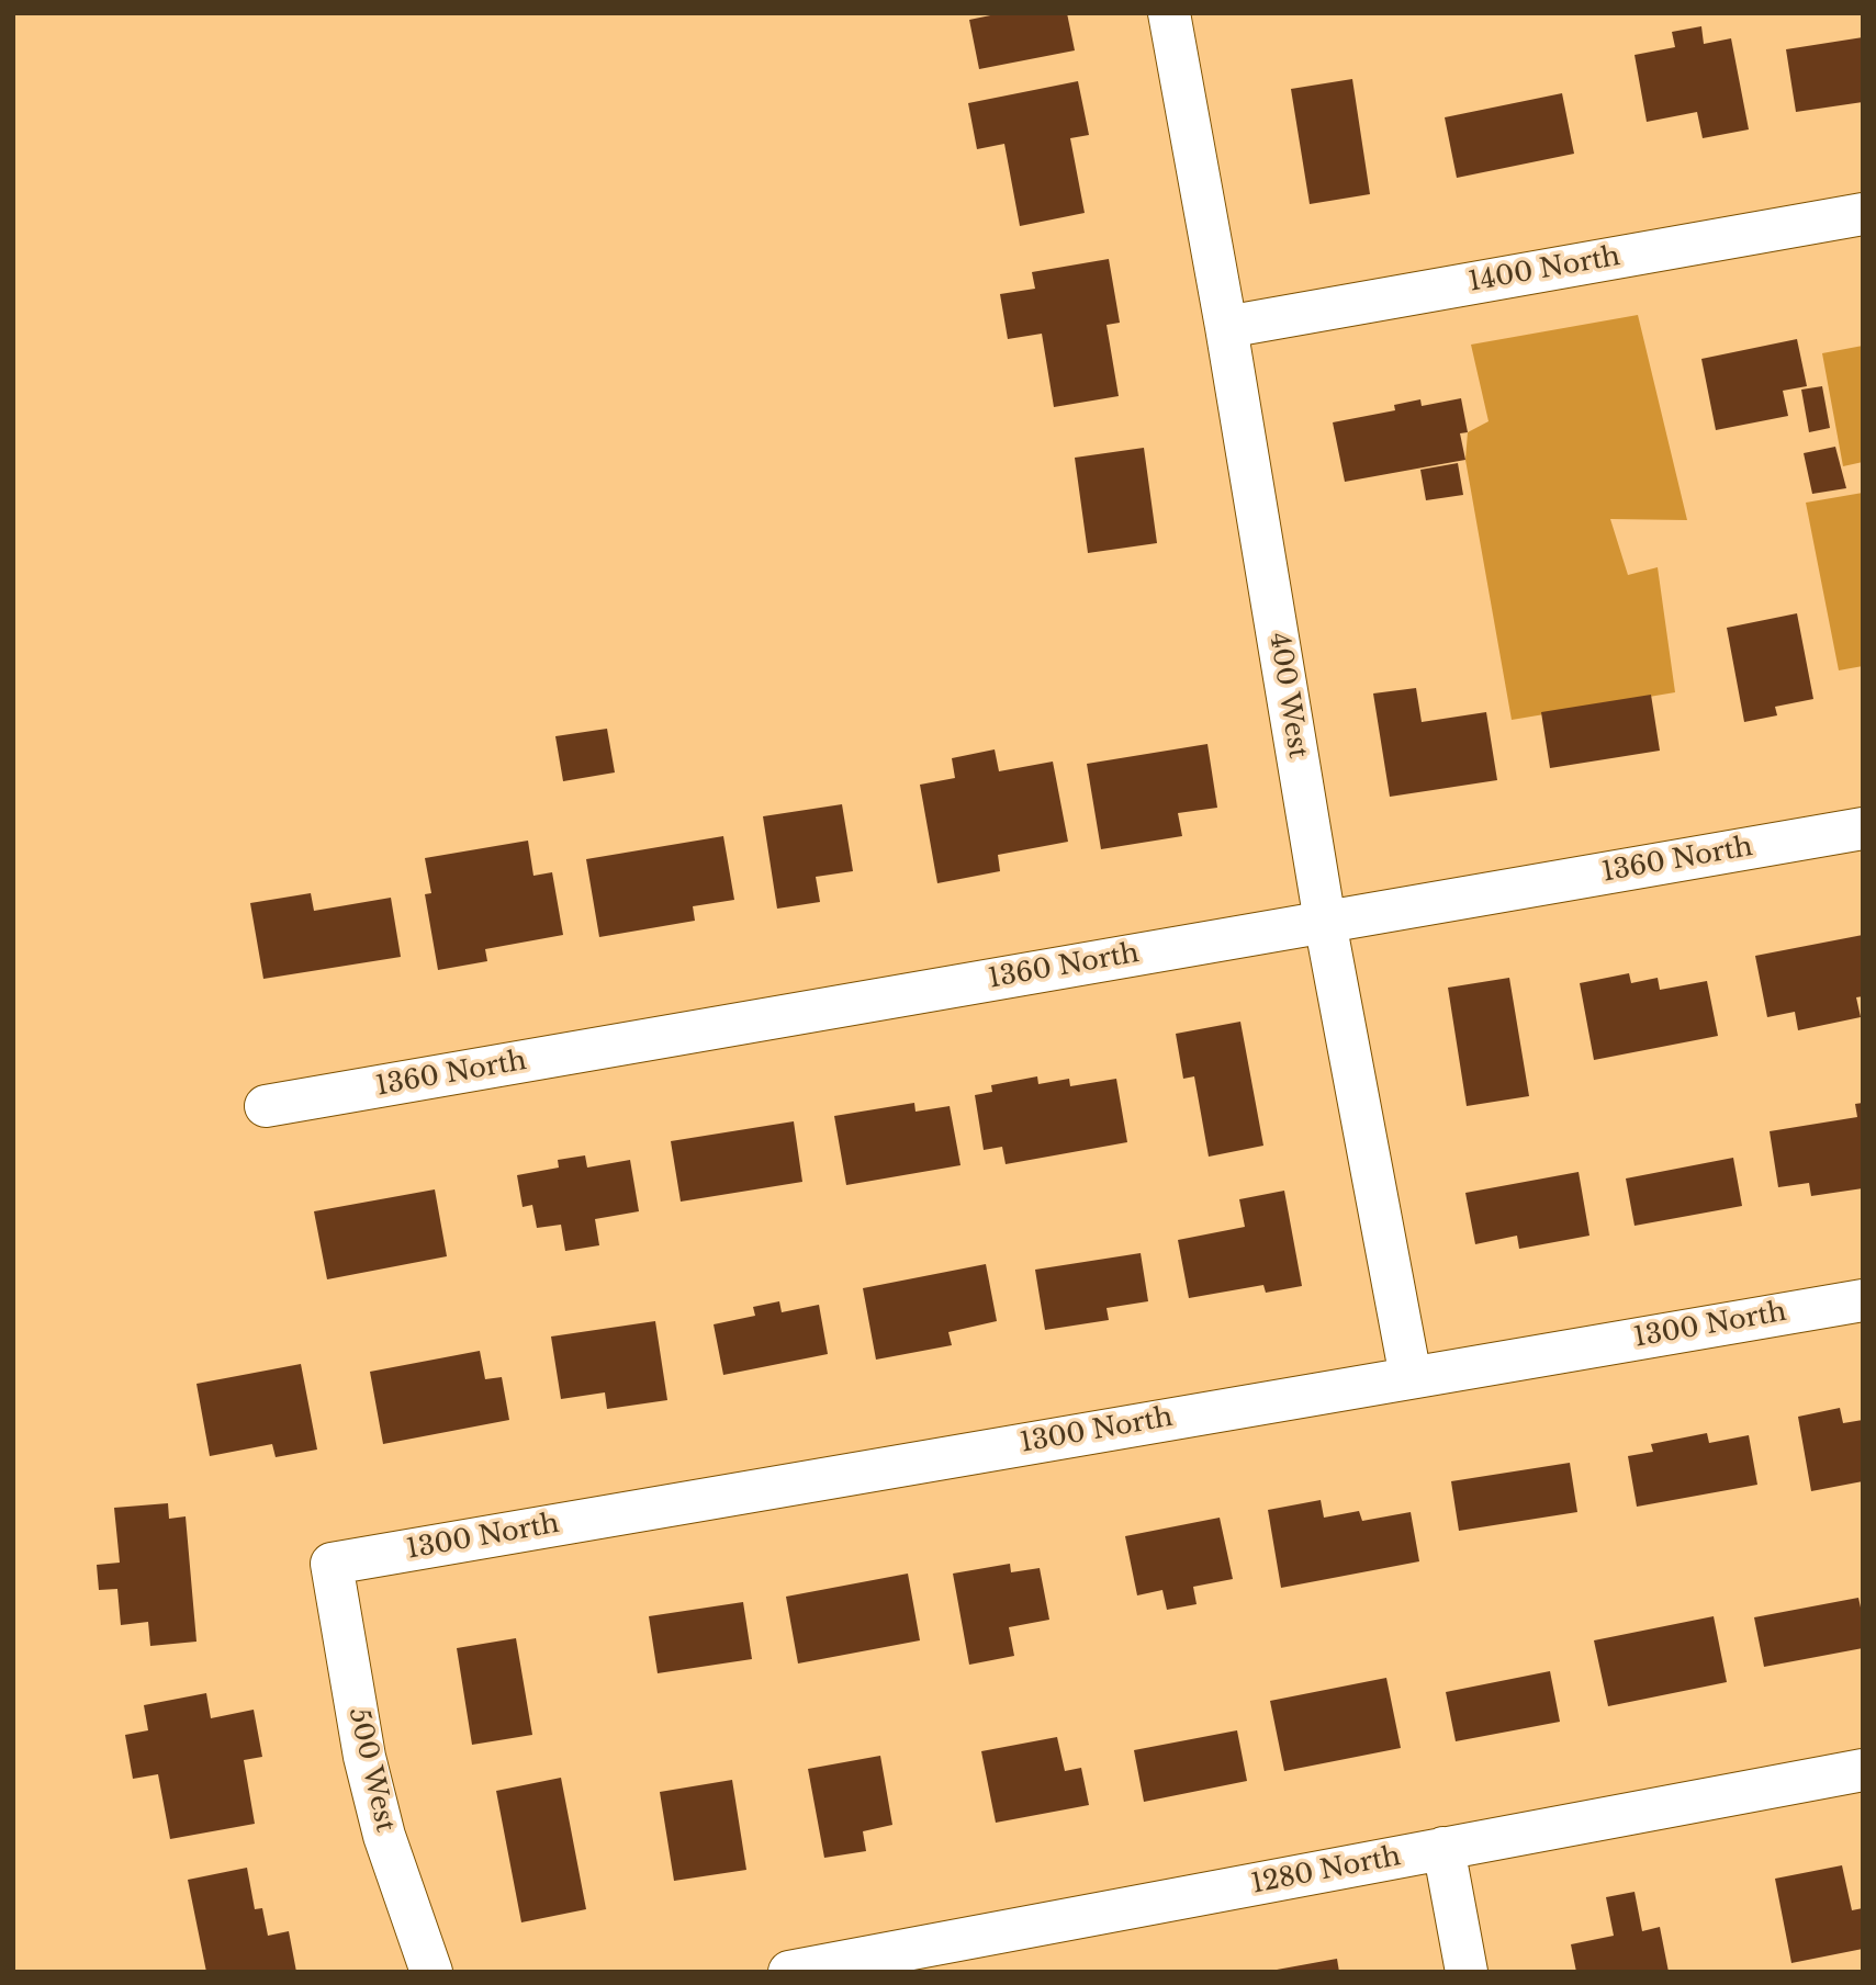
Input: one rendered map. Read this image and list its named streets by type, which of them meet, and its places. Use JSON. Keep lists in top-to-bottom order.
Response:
{
  "streets": {
    "street": [
      "1400 North",
      "400 West",
      "1360 North",
      "1300 North",
      "500 West",
      "1280 North"
    ]
  },
  "crossings": [
    ["1400 North", "400 West"],
    ["400 West", "1360 North"],
    ["400 West", "1300 North"],
    ["1300 North", "500 West"]
  ]
}
